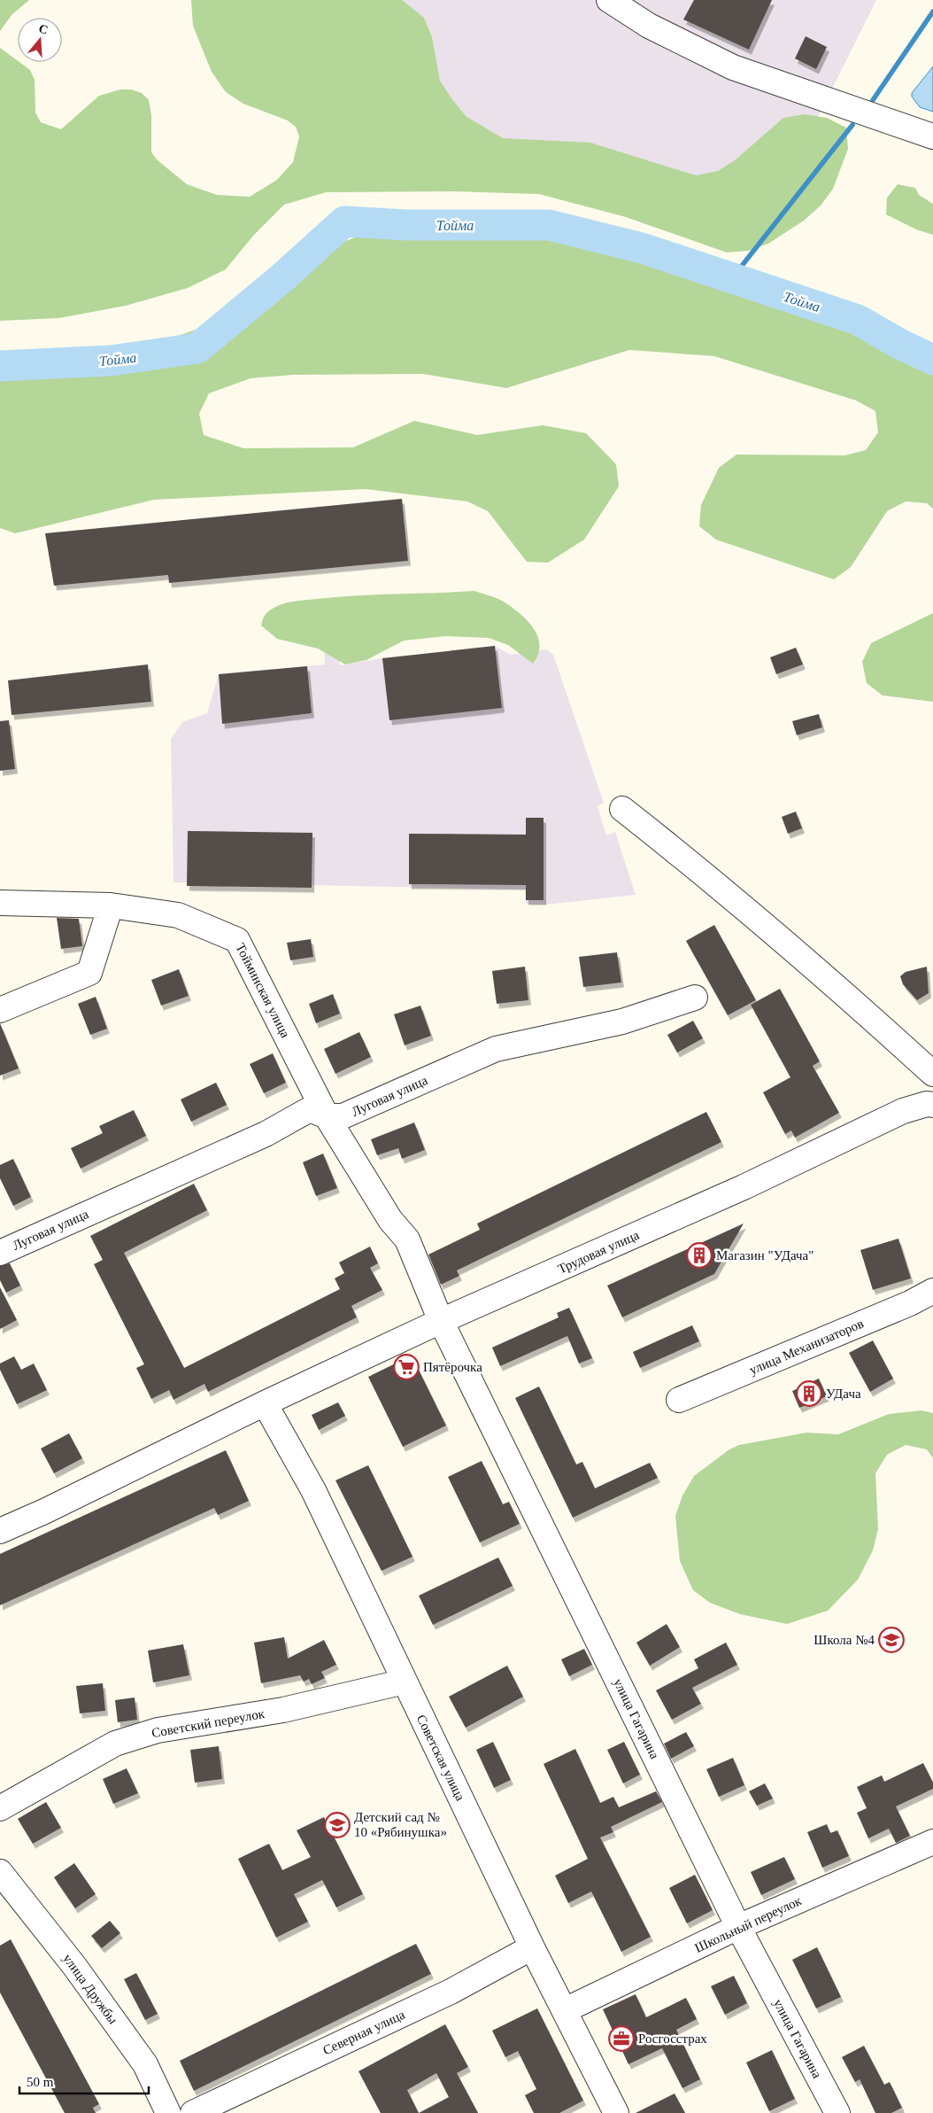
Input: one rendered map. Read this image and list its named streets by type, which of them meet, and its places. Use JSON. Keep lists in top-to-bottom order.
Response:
{
  "streets": {
    "street": [
      "Тойминская улица",
      "Луговая улица",
      "Трудовая улица",
      "улица Механизаторов",
      "улица Гагарина",
      "Советский переулок",
      "Советская улица",
      "Школьный переулок",
      "улица Дружбы",
      "Северная улица"
    ]
  },
  "crossings": [
    ["Тойминская улица", "Луговая улица"],
    ["Тойминская улица", "Трудовая улица"],
    ["Тойминская улица", "улица Гагарина"],
    ["Трудовая улица", "улица Гагарина"],
    ["Трудовая улица", "Советская улица"],
    ["улица Гагарина", "Школьный переулок"],
    ["Советский переулок", "Советская улица"],
    ["Советская улица", "Школьный переулок"],
    ["Советская улица", "Северная улица"]
  ],
  "water": ["Тойма"],
  "places": {
    "building": ["Магазин \"УДача\"", "УДача"],
    "supermarket": ["Пятёрочка"],
    "school or university": ["Школа №4", "Детский сад № 10 «Рябинушка»"],
    "office": ["Росгосстрах"]
  },
  "scale_bar": "50 m",
  "north": "top"
}
